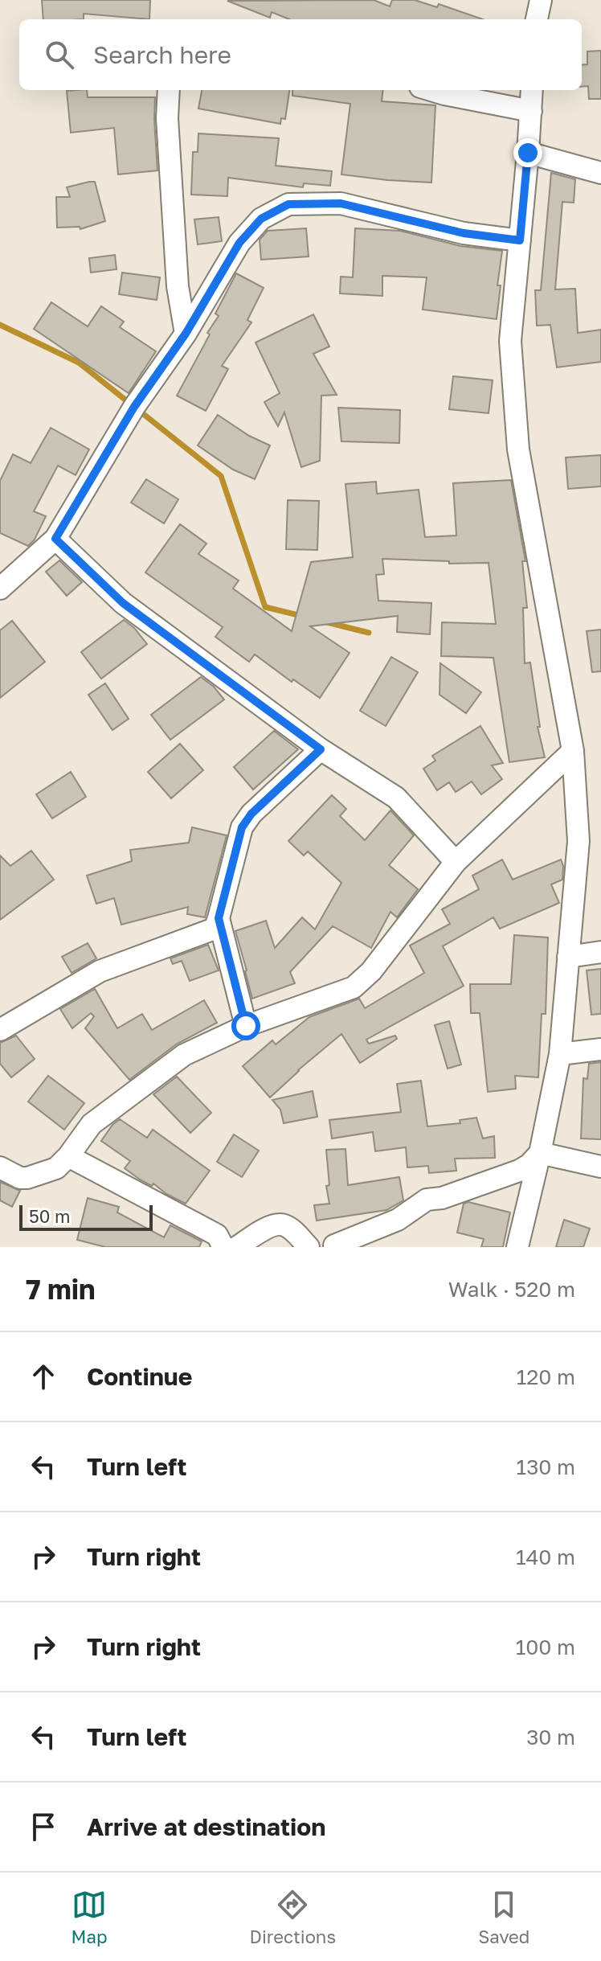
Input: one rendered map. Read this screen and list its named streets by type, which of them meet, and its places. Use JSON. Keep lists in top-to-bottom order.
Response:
{
  "scale_bar": "50 m",
  "page": {
    "search": "Search here",
    "scale": "50 m",
    "heading": ["7 min", "Walk · 520 m"],
    "list": [
      ["Continue", "120 m"],
      ["Turn left", "130 m"],
      ["Turn right", "140 m"],
      ["Turn right", "100 m"],
      ["Turn left", "30 m"],
      "Arrive at destination"
    ],
    "nav": ["Map", "Directions", "Saved"]
  }
}
